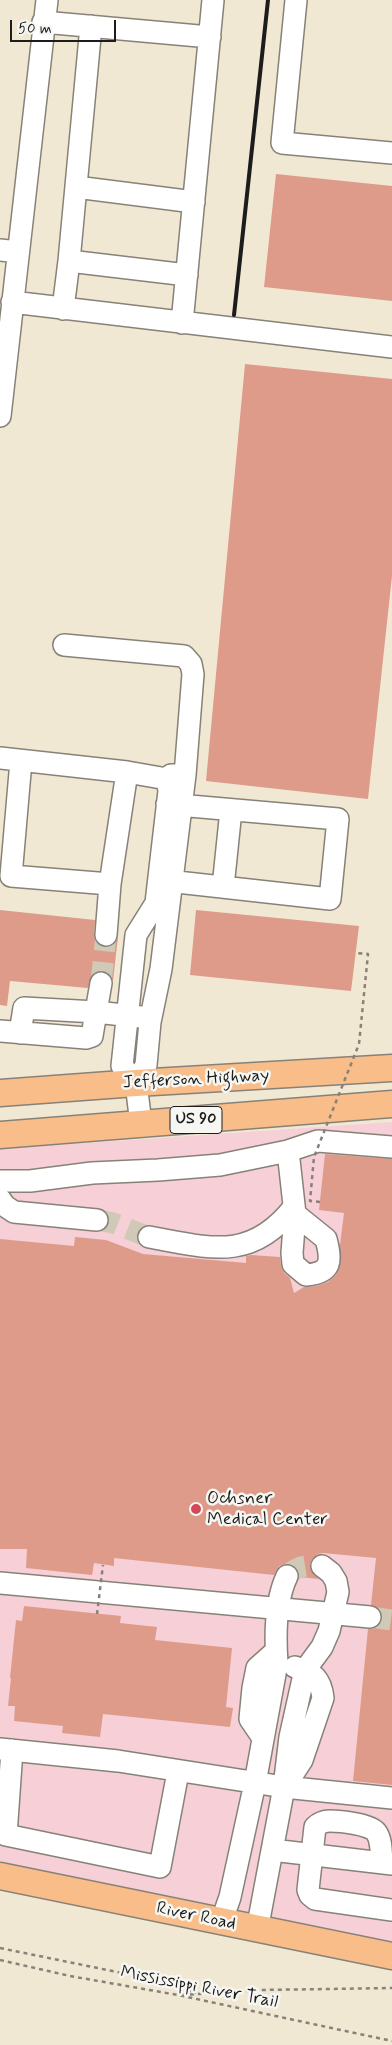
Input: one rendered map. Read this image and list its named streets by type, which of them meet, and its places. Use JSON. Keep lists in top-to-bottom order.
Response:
{
  "streets": {
    "main road": ["Jefferson Highway", "US 90", "River Road"],
    "path": ["Mississippi River Trail"]
  },
  "places": ["Ochsner Medical Center"],
  "scale_bar": "50 m"
}
